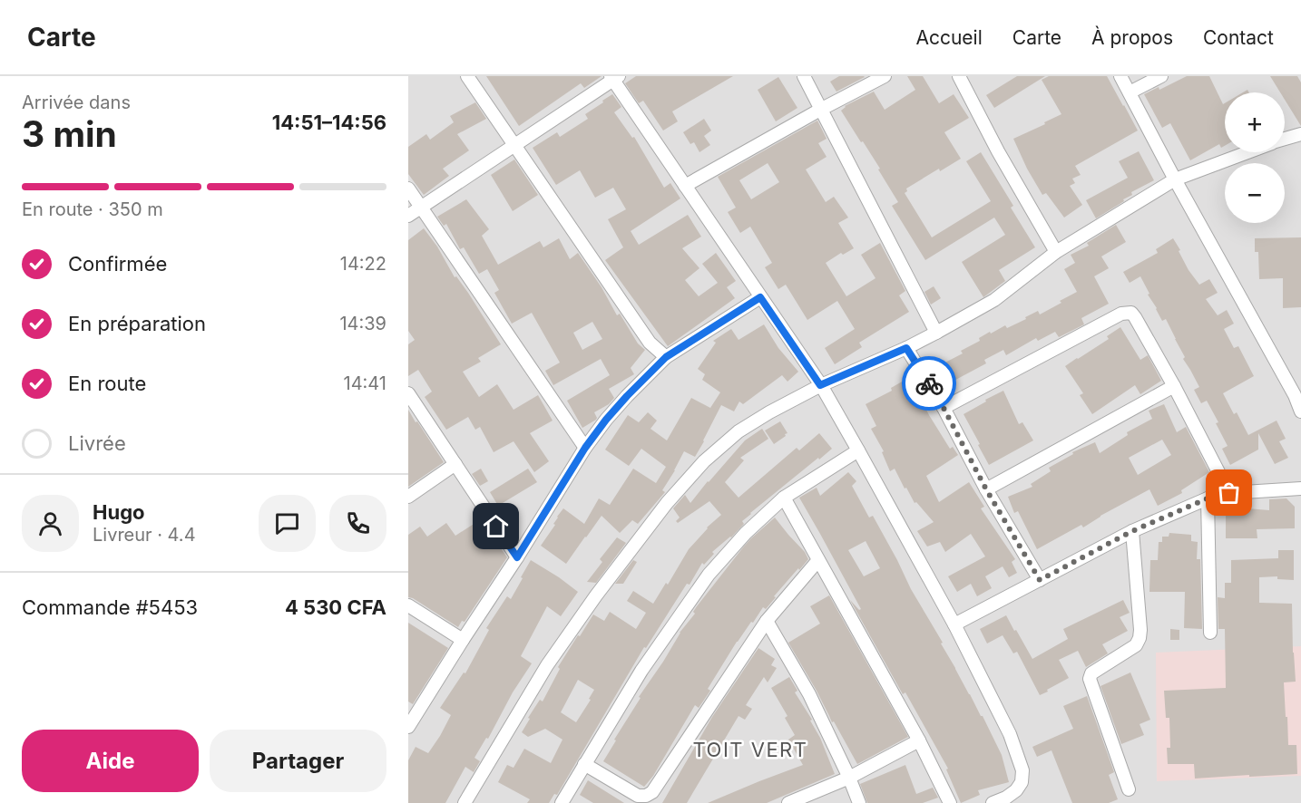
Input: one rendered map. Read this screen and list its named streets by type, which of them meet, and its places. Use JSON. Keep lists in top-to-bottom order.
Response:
{
  "districts": ["TOIT VERT"],
  "page": {
    "header": "Carte",
    "nav": [
      "Accueil",
      "Carte",
      "À propos",
      "Contact"
    ],
    "heading": ["3 min", "Arrivée dans", "14:51–14:56"],
    "panel": [
      "Hugo",
      "Livreur · 4.4",
      "Commande #5453",
      "4 530 CFA"
    ],
    "map_buttons": ["+", "−"],
    "bar": "En route · 350 m",
    "list": [
      ["Confirmée", "14:22"],
      ["En préparation", "14:39"],
      ["En route", "14:41"],
      "Livrée"
    ],
    "buttons": ["Aide", "Partager"]
  }
}
